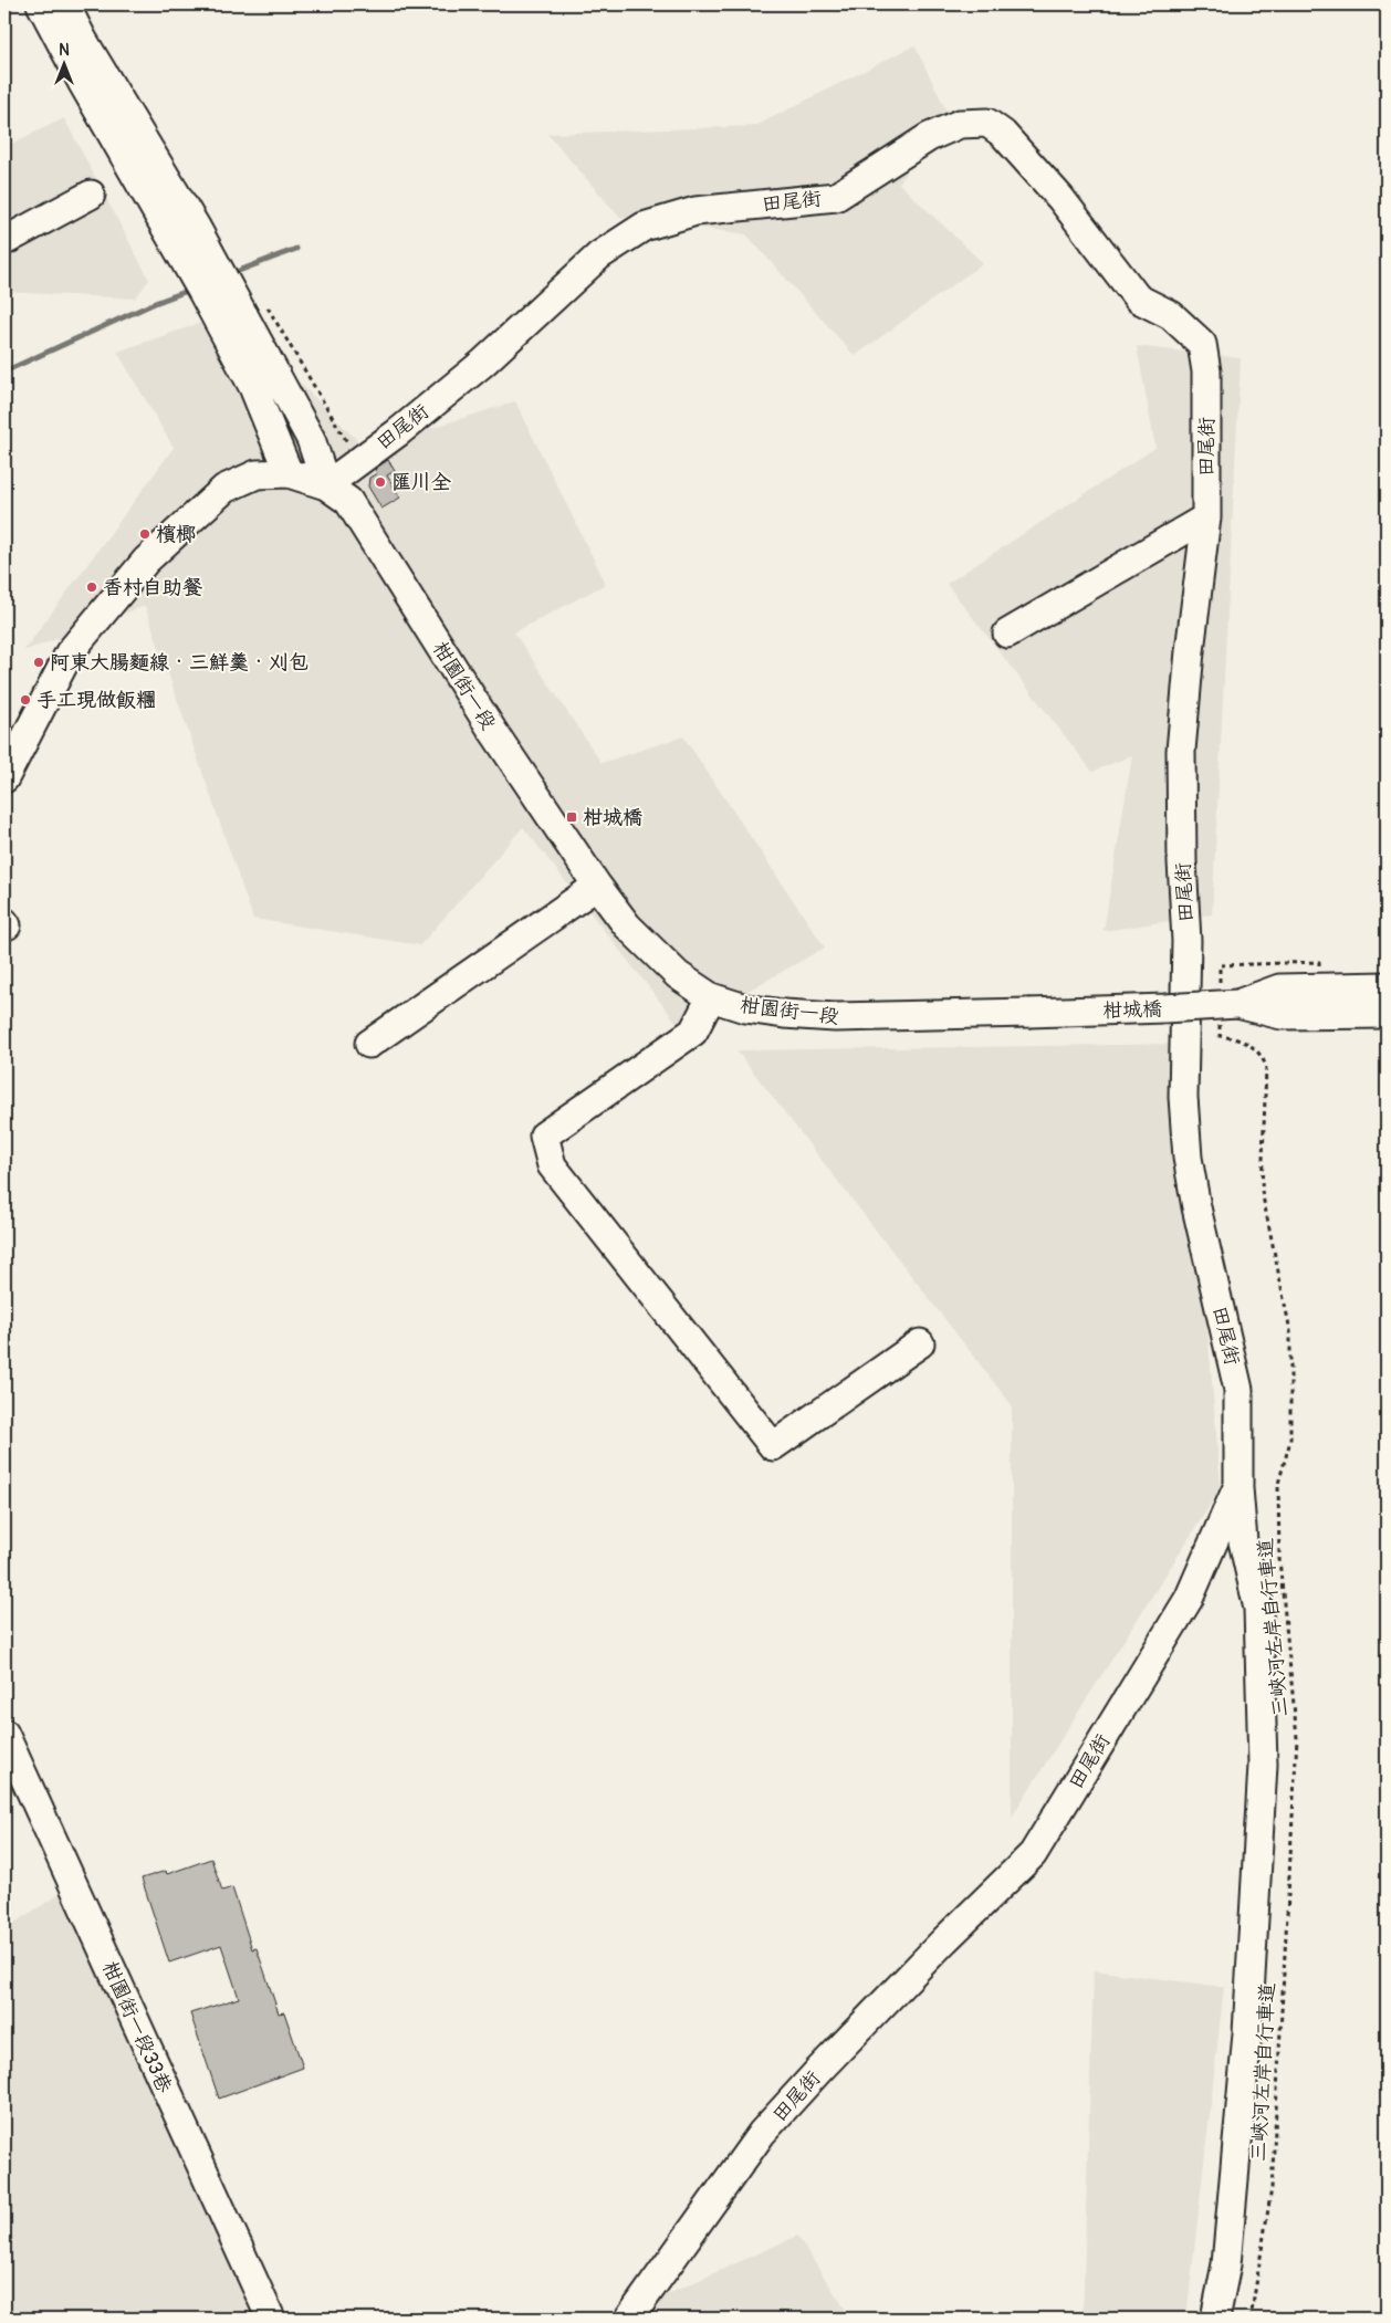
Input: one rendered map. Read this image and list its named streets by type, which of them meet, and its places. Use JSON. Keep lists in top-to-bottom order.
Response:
{
  "streets": {
    "street": [
      "田尾街",
      "柑園街一段",
      "柑城橋",
      "柑園街一段33巷"
    ],
    "path": ["三峽河左岸自行車道"]
  },
  "crossings": [
    ["田尾街", "柑園街一段"],
    ["柑園街一段", "柑城橋"],
    ["柑城橋", "三峽河左岸自行車道"]
  ],
  "places": {
    "other": [
      "匯川全",
      "檳榔",
      "香村自助餐",
      "阿東大腸麵線‧三鮮羹‧刈包",
      "手工現做飯糰"
    ],
    "transit": ["柑城橋"]
  },
  "north": "top"
}
